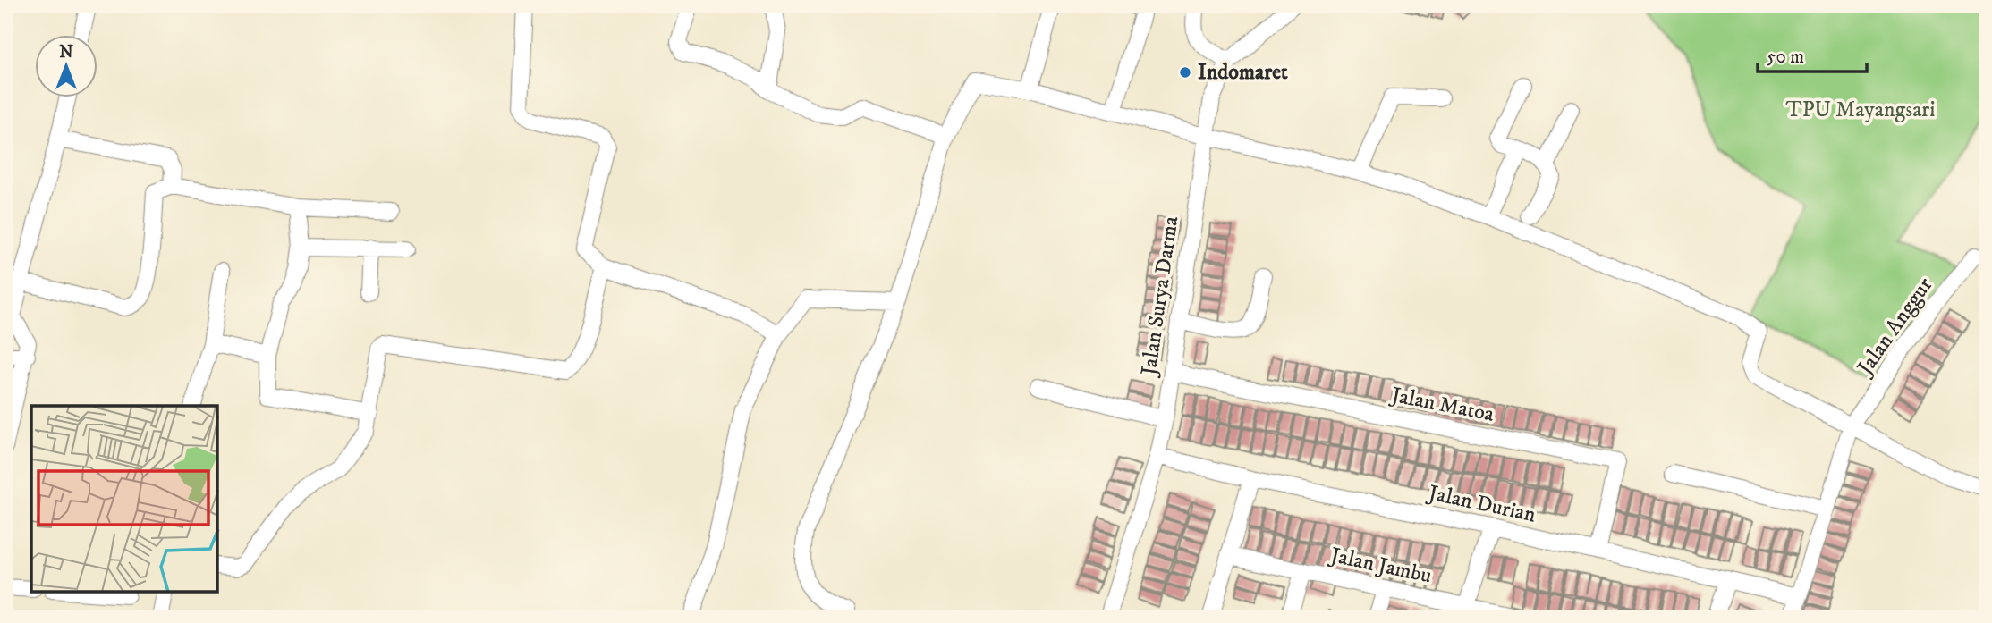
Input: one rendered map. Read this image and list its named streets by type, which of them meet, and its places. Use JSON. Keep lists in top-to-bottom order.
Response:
{
  "streets": {
    "street": [
      "Jalan Surya Darma",
      "Jalan Anggur",
      "Jalan Matoa",
      "Jalan Durian",
      "Jalan Jambu"
    ]
  },
  "crossings": [
    ["Jalan Surya Darma", "Jalan Matoa"],
    ["Jalan Surya Darma", "Jalan Durian"],
    ["Jalan Anggur", "Jalan Durian"],
    ["Jalan Matoa", "Jalan Durian"]
  ],
  "parks": ["TPU Mayangsari"],
  "places": ["Indomaret"],
  "scale_bar": "50 m",
  "north": "top"
}
